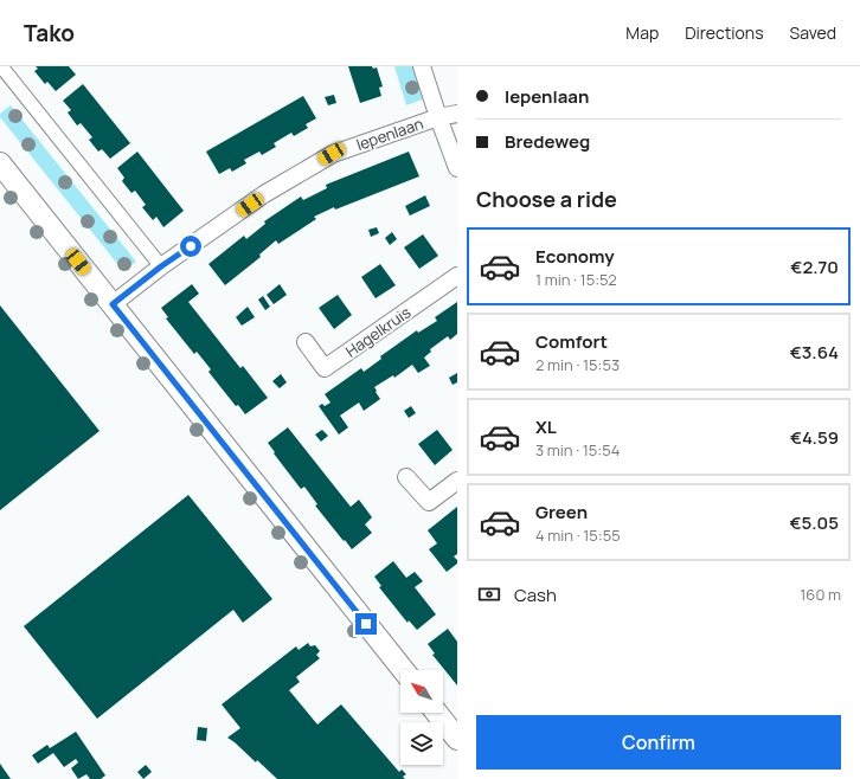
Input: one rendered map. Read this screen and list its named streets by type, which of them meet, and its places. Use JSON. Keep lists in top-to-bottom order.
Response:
{
  "streets": {
    "street": ["Iepenlaan", "Hagelkruis"]
  },
  "north": "top left",
  "page": {
    "header": "Tako",
    "nav": ["Map", "Directions", "Saved"],
    "banner": ["Iepenlaan", "Bredeweg"],
    "heading": "Choose a ride",
    "list": [
      {
        "name": "Economy",
        "note": "1 min · 15:52",
        "value": "€2.70"
      },
      {
        "name": "Comfort",
        "note": "2 min · 15:53",
        "value": "€3.64"
      },
      {
        "name": "XL",
        "note": "3 min · 15:54",
        "value": "€4.59"
      },
      {
        "name": "Green",
        "note": "4 min · 15:55",
        "value": "€5.05"
      }
    ],
    "pay": ["Cash", "160 m"],
    "buttons": "Confirm"
  }
}
